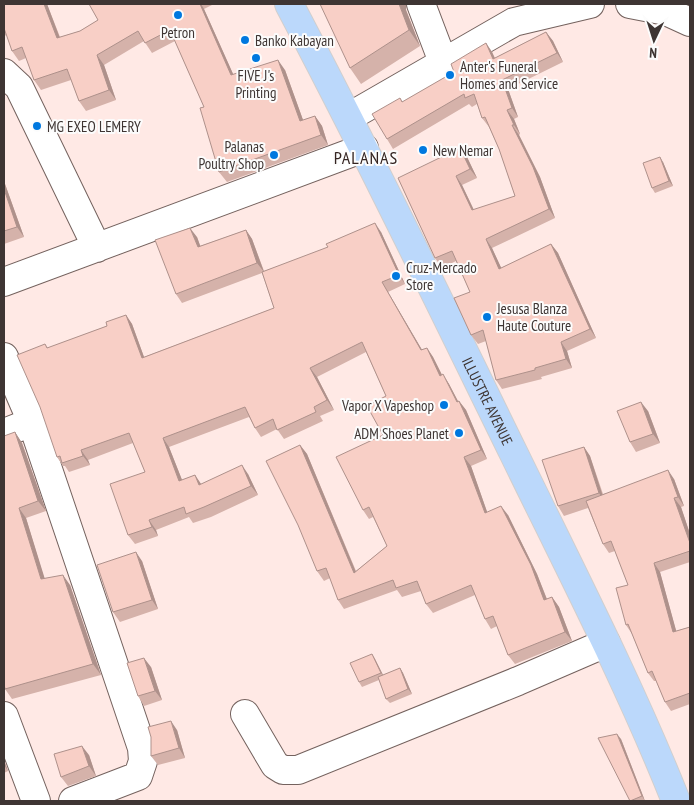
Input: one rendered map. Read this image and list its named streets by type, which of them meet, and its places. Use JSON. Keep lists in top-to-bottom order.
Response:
{
  "streets": {
    "main road": ["ILLUSTRE AVENUE"]
  },
  "districts": ["PALANAS"],
  "places": [
    "Petron",
    "Banko Kabayan",
    "FIVE J's Printing",
    "Anter's Funeral Homes and Service",
    "MG EXEO LEMERY",
    "New Nemar",
    "Palanas Poultry Shop",
    "Cruz-Mercado Store",
    "Jesusa Blanza Haute Couture",
    "Vapor X Vapeshop",
    "ADM Shoes Planet"
  ],
  "north": "bottom"
}
